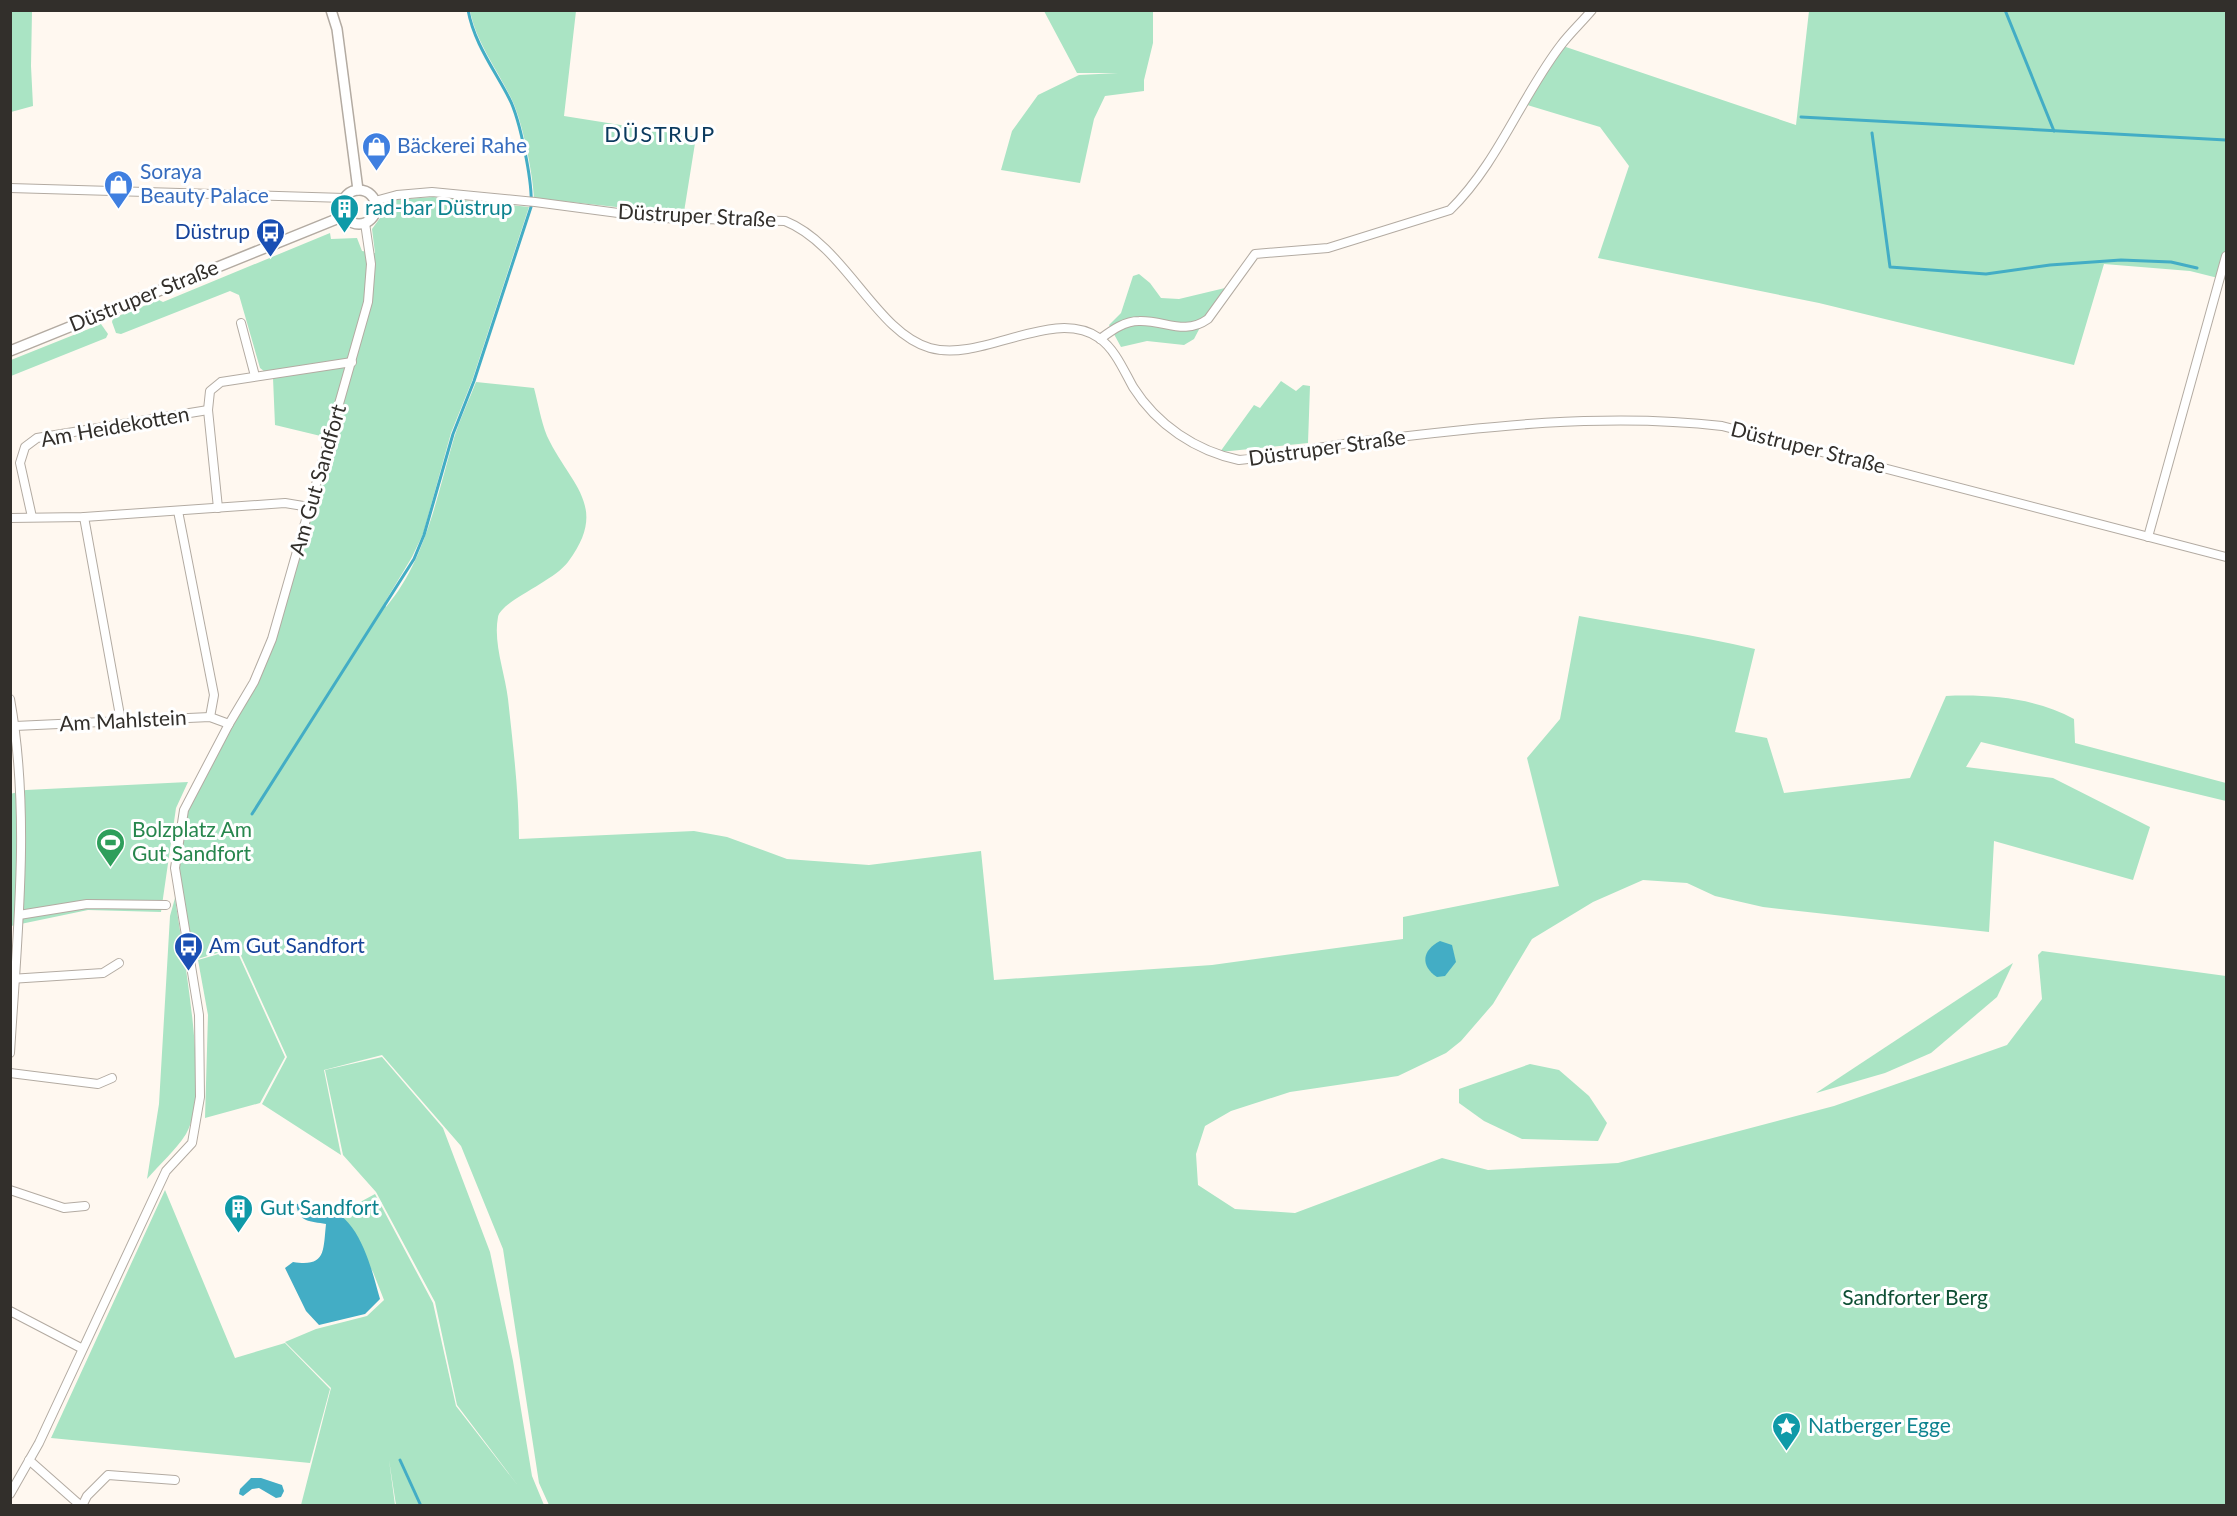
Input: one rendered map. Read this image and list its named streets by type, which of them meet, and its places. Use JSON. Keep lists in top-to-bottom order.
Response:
{
  "streets": {
    "street": [
      "Düstruper Straße",
      "Am Heidekotten",
      "Am Gut Sandfort",
      "Am Mahlstein"
    ]
  },
  "crossings": [
    ["Düstruper Straße", "Am Gut Sandfort"],
    ["Am Heidekotten", "Am Gut Sandfort"],
    ["Am Gut Sandfort", "Am Mahlstein"]
  ],
  "districts": ["DÜSTRUP"],
  "parks": ["Sandforter Berg"],
  "places": {
    "shop": ["Bäckerei Rahe", "Soraya Beauty Palace"],
    "building": ["rad-bar Düstrup", "Gut Sandfort"],
    "bus stop": ["Düstrup", "Am Gut Sandfort"],
    "sports": ["Bolzplatz Am Gut Sandfort"],
    "place": ["Natberger Egge"]
  }
}
